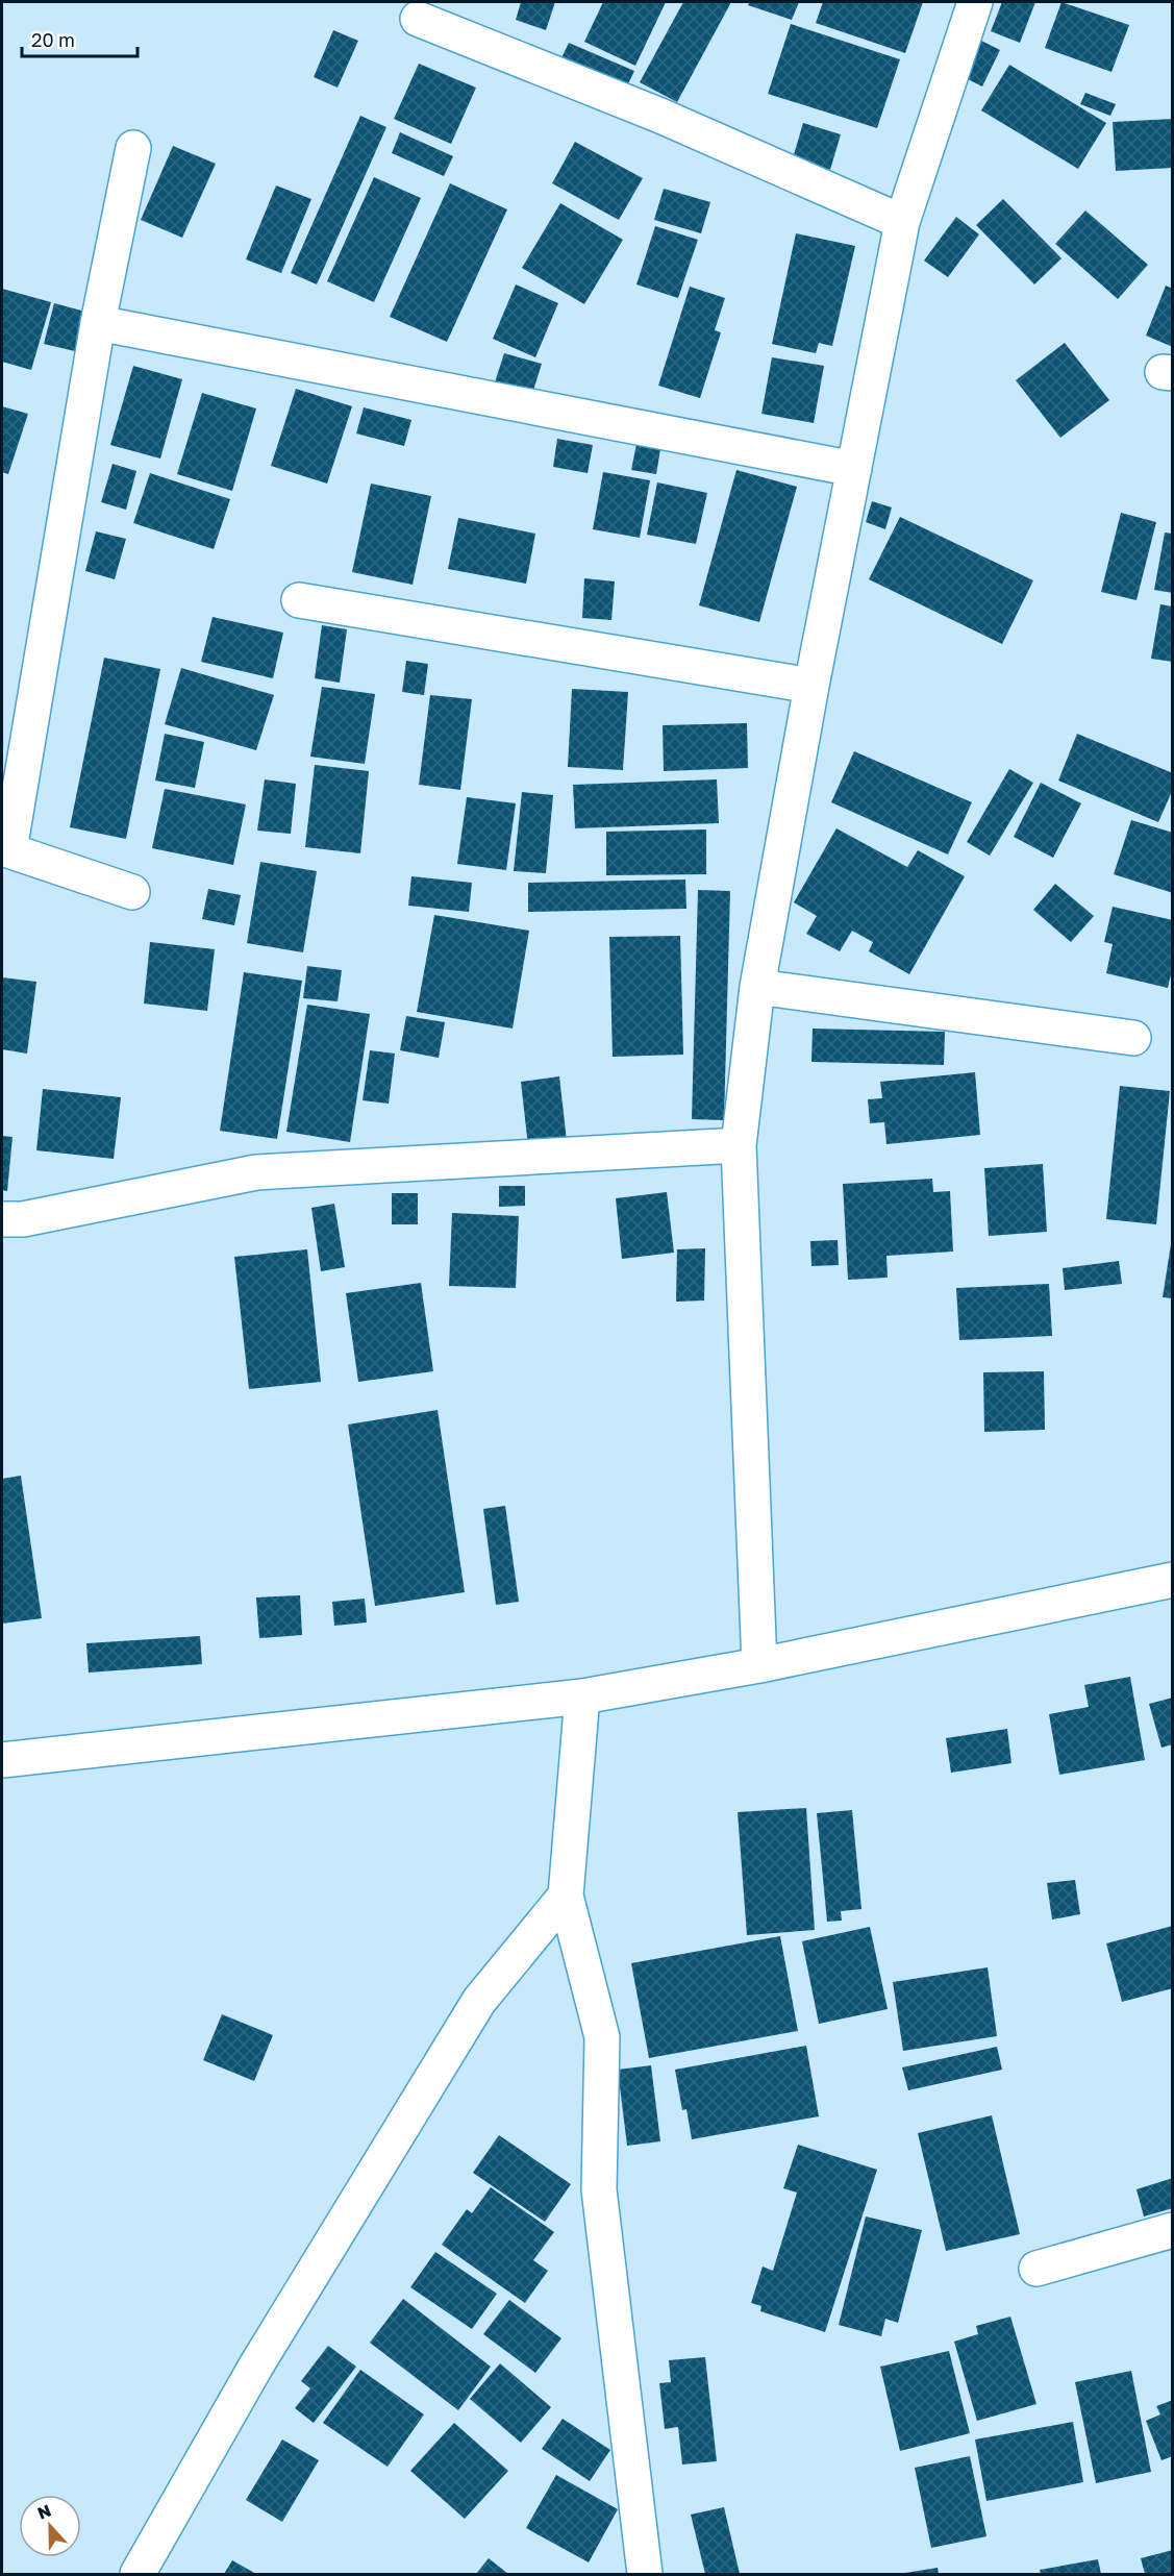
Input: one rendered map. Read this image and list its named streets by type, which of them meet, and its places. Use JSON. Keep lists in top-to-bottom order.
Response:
{
  "scale_bar": "20 m",
  "north": "top"
}
